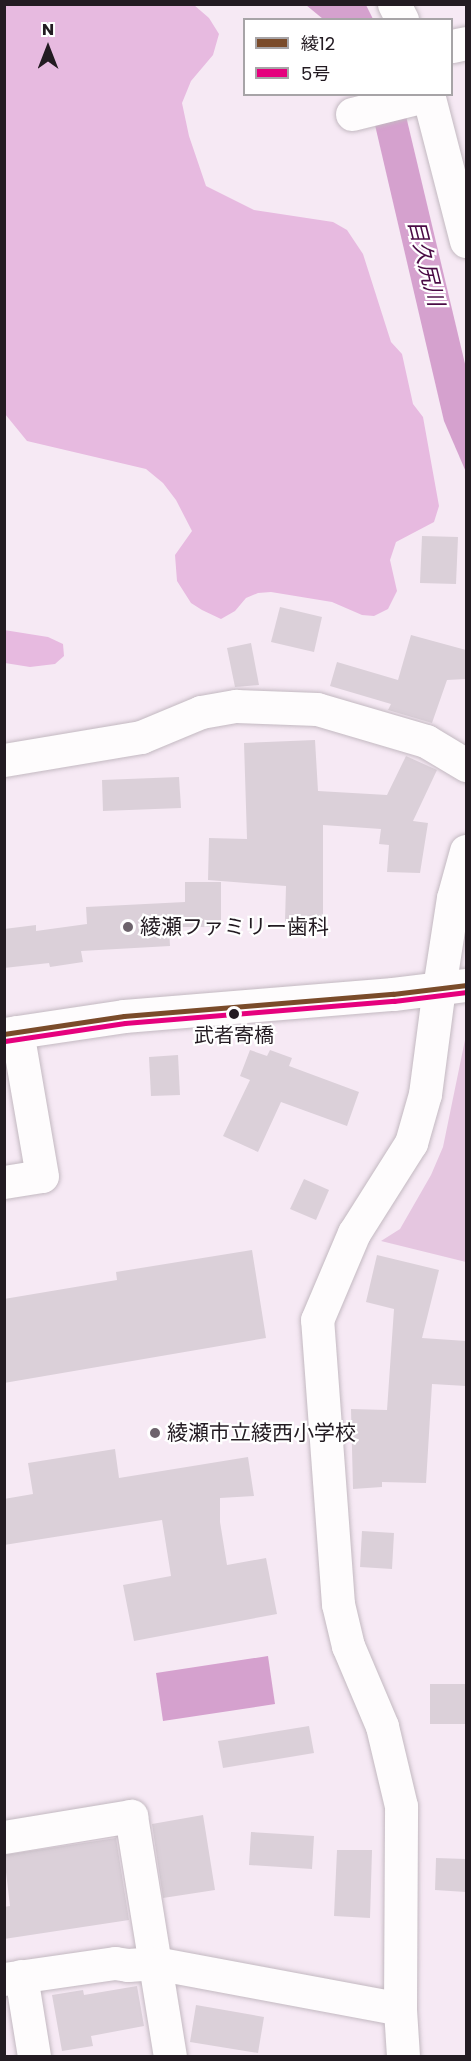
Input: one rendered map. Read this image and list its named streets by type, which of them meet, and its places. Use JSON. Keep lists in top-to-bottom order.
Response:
{
  "water": ["目久尻川"],
  "places": ["綾瀬ファミリー歯科", "武者寄橋", "綾瀬市立綾西小学校"],
  "lines": ["transit line 綾12", "transit line 5号"],
  "legend": ["綾12", "5号"],
  "north": "top"
}
